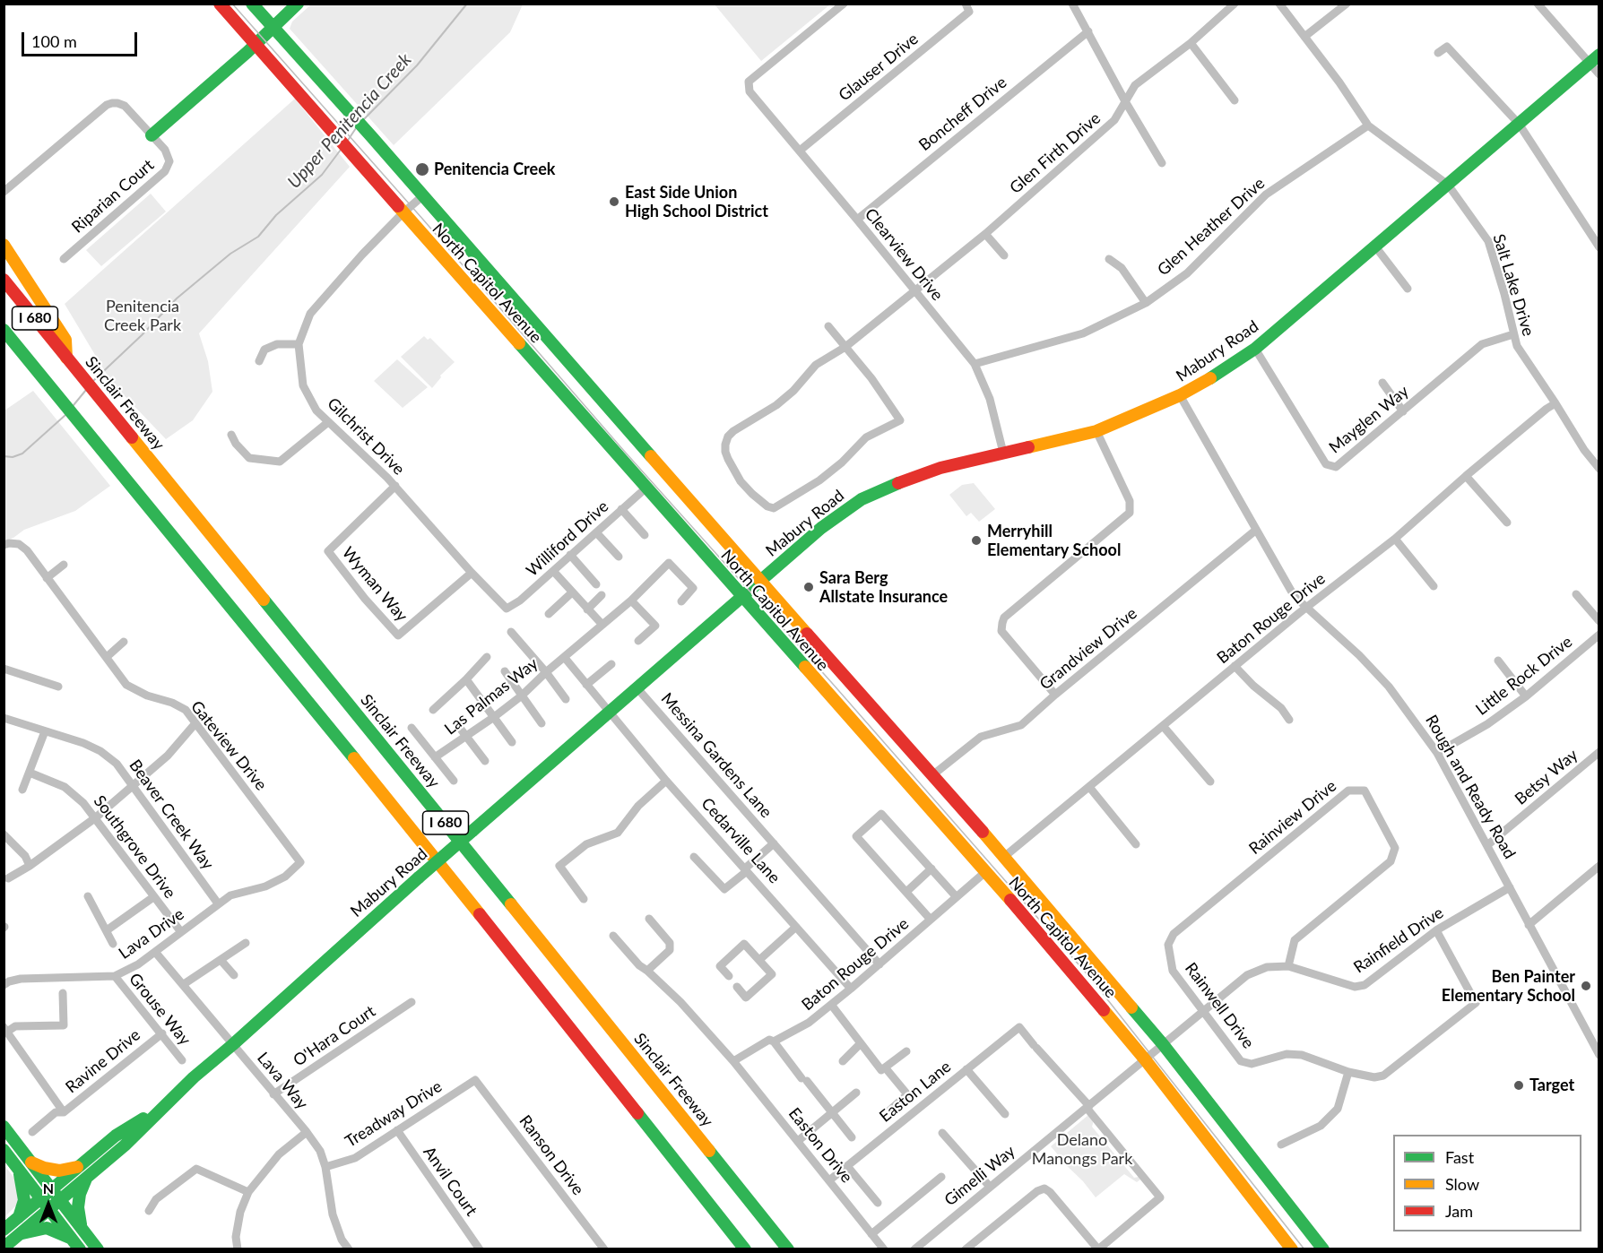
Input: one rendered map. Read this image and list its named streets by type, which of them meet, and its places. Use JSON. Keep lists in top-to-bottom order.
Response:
{
  "streets": {
    "main road": [
      "North Capitol Avenue",
      "I 680",
      "Mabury Road",
      "Sinclair Freeway"
    ],
    "street": [
      "Glauser Drive",
      "Boncheff Drive",
      "Glen Firth Drive",
      "Riparian Court",
      "Glen Heather Drive",
      "Clearview Drive",
      "Salt Lake Drive",
      "Mayglen Way",
      "Gilchrist Drive",
      "Williford Drive",
      "Wyman Way",
      "Baton Rouge Drive",
      "Grandview Drive",
      "Little Rock Drive",
      "Las Palmas Way",
      "Gateview Drive",
      "Messina Gardens Lane",
      "Betsy Way",
      "Rough and Ready Road",
      "Beaver Creek Way",
      "Rainview Drive",
      "Cedarville Lane",
      "Southgrove Drive",
      "Lava Drive",
      "Rainfield Drive",
      "Rainwell Drive",
      "Grouse Way",
      "O'Hara Court",
      "Ravine Drive",
      "Lava Way",
      "Easton Lane",
      "Treadway Drive",
      "Easton Drive",
      "Ranson Drive",
      "Gimelli Way",
      "Anvil Court"
    ]
  },
  "crossings": [
    ["Glauser Drive", "Clearview Drive"],
    ["Boncheff Drive", "Clearview Drive"],
    ["Glen Firth Drive", "Clearview Drive"],
    ["Glen Heather Drive", "Clearview Drive"],
    ["Glen Heather Drive", "Salt Lake Drive"],
    ["Clearview Drive", "Mabury Road"],
    ["North Capitol Avenue", "Mabury Road"],
    ["North Capitol Avenue", "Gilchrist Drive"],
    ["North Capitol Avenue", "Williford Drive"],
    ["North Capitol Avenue", "Baton Rouge Drive"],
    ["North Capitol Avenue", "Grandview Drive"],
    ["North Capitol Avenue", "Rainfield Drive"],
    ["North Capitol Avenue", "Gimelli Way"],
    ["Salt Lake Drive", "Mabury Road"],
    ["Salt Lake Drive", "Mayglen Way"],
    ["Salt Lake Drive", "Baton Rouge Drive"],
    ["Mabury Road", "Mayglen Way"],
    ["Mabury Road", "Messina Gardens Lane"],
    ["Mabury Road", "Rough and Ready Road"],
    ["Mabury Road", "Cedarville Lane"],
    ["Mabury Road", "Lava Way"],
    ["Gilchrist Drive", "Williford Drive"],
    ["Gilchrist Drive", "Wyman Way"],
    ["Baton Rouge Drive", "Messina Gardens Lane"],
    ["Baton Rouge Drive", "Rough and Ready Road"],
    ["Baton Rouge Drive", "Cedarville Lane"],
    ["Baton Rouge Drive", "Easton Drive"],
    ["Grandview Drive", "Rough and Ready Road"],
    ["Little Rock Drive", "Rough and Ready Road"],
    ["Gateview Drive", "Lava Drive"],
    ["Betsy Way", "Rough and Ready Road"],
    ["Rough and Ready Road", "Rainfield Drive"],
    ["Beaver Creek Way", "Lava Drive"],
    ["Rainview Drive", "Rainfield Drive"],
    ["Rainview Drive", "Rainwell Drive"],
    ["Southgrove Drive", "Lava Drive"],
    ["Lava Drive", "Grouse Way"],
    ["Lava Drive", "Lava Way"],
    ["Rainfield Drive", "Rainwell Drive"],
    ["Rainfield Drive", "Gimelli Way"],
    ["Grouse Way", "Ravine Drive"],
    ["O'Hara Court", "Lava Way"],
    ["Lava Way", "Treadway Drive"],
    ["Easton Lane", "Easton Drive"],
    ["Easton Lane", "Gimelli Way"],
    ["Treadway Drive", "Ranson Drive"],
    ["Treadway Drive", "Anvil Court"]
  ],
  "water": ["Upper Penitencia Creek"],
  "parks": ["Penitencia Creek Park", "Delano Manongs Park"],
  "places": [
    "Penitencia Creek",
    "East Side Union High School District",
    "Merryhill Elementary School",
    "Sara Berg Allstate Insurance",
    "Ben Painter Elementary School",
    "Target"
  ],
  "legend": ["Fast", "Slow", "Jam"],
  "scale_bar": "100 m",
  "north": "top"
}
